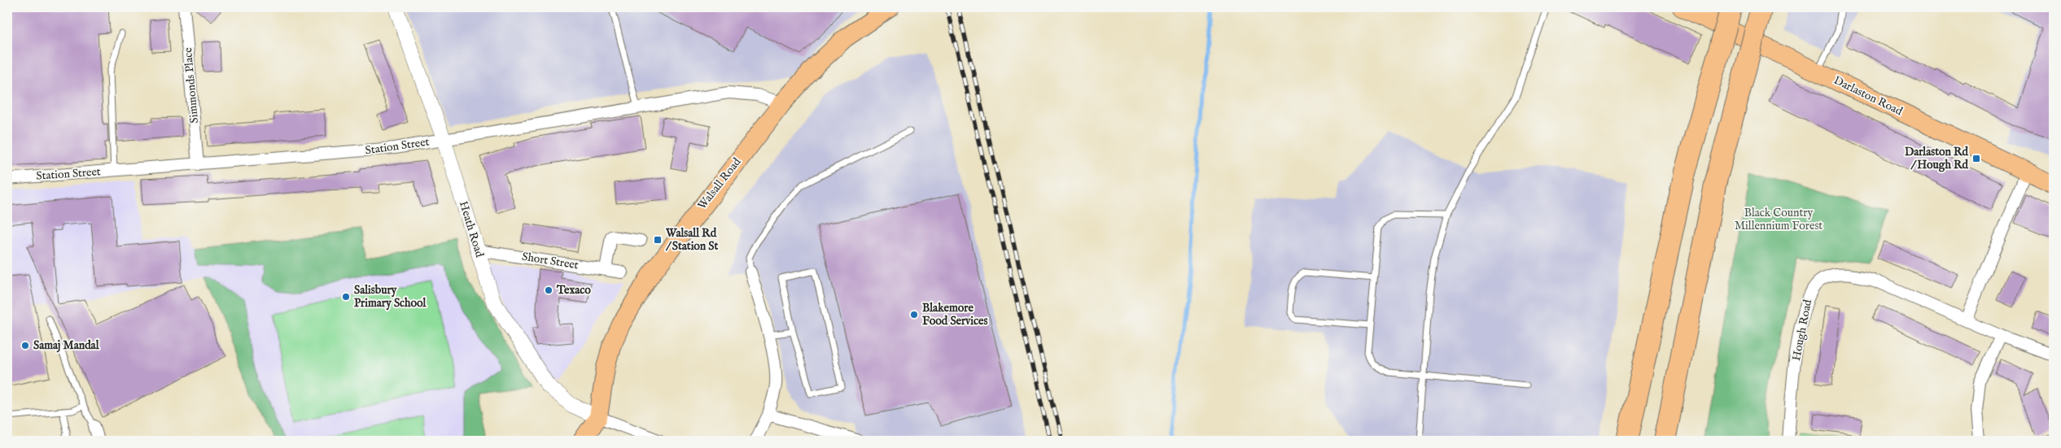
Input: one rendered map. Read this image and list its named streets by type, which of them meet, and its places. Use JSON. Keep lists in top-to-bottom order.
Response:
{
  "streets": {
    "main road": ["Darlaston Road", "Walsall Road"],
    "street": [
      "Simmonds Place",
      "Station Street",
      "Heath Road",
      "Short Street",
      "Hough Road"
    ]
  },
  "crossings": [
    ["Simmonds Place", "Station Street"],
    ["Station Street", "Walsall Road"],
    ["Station Street", "Heath Road"],
    ["Walsall Road", "Heath Road"],
    ["Heath Road", "Short Street"]
  ],
  "parks": ["Black Country Millennium Forest"],
  "places": {
    "transit": ["Darlaston Rd / Hough Rd", "Walsall Rd / Station St"],
    "other": [
      "Texaco",
      "Salisbury Primary School",
      "Blakemore Food Services",
      "Samaj Mandal"
    ]
  }
}
